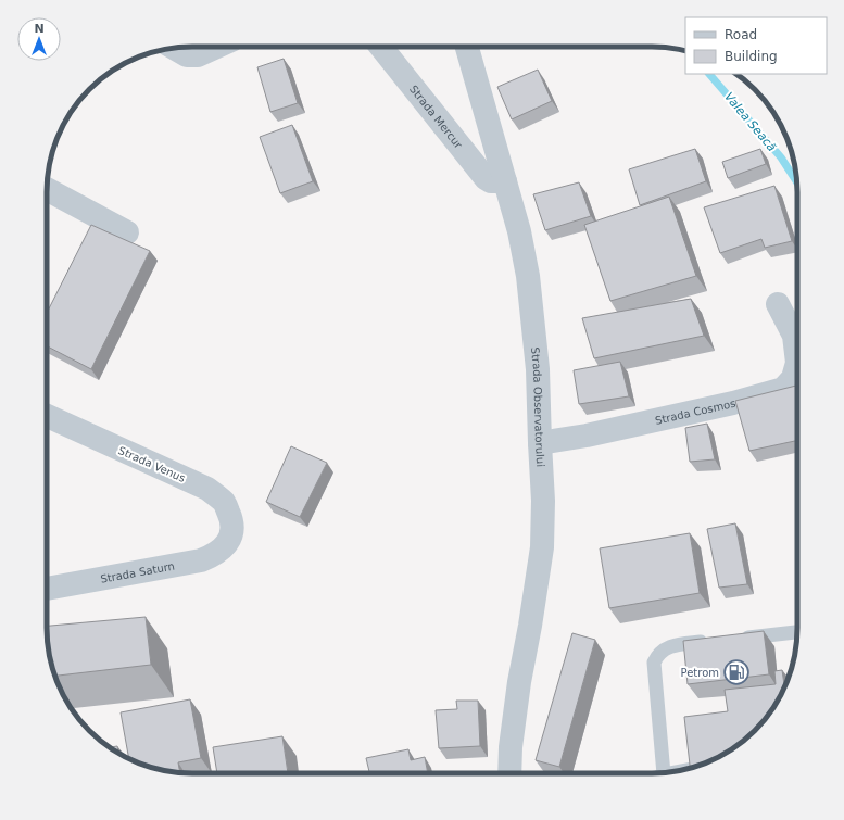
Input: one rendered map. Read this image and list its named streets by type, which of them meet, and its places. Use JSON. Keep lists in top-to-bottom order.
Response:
{
  "streets": {
    "street": [
      "Strada Mercur",
      "Strada Observatorului",
      "Strada Cosmos",
      "Strada Venus",
      "Strada Saturn"
    ]
  },
  "crossings": [
    ["Strada Mercur", "Strada Observatorului"],
    ["Strada Observatorului", "Strada Cosmos"],
    ["Strada Venus", "Strada Saturn"]
  ],
  "water": ["Valea Seacă"],
  "places": {
    "fuel station": ["Petrom"]
  },
  "legend": ["Road", "Building"],
  "north": "top"
}
